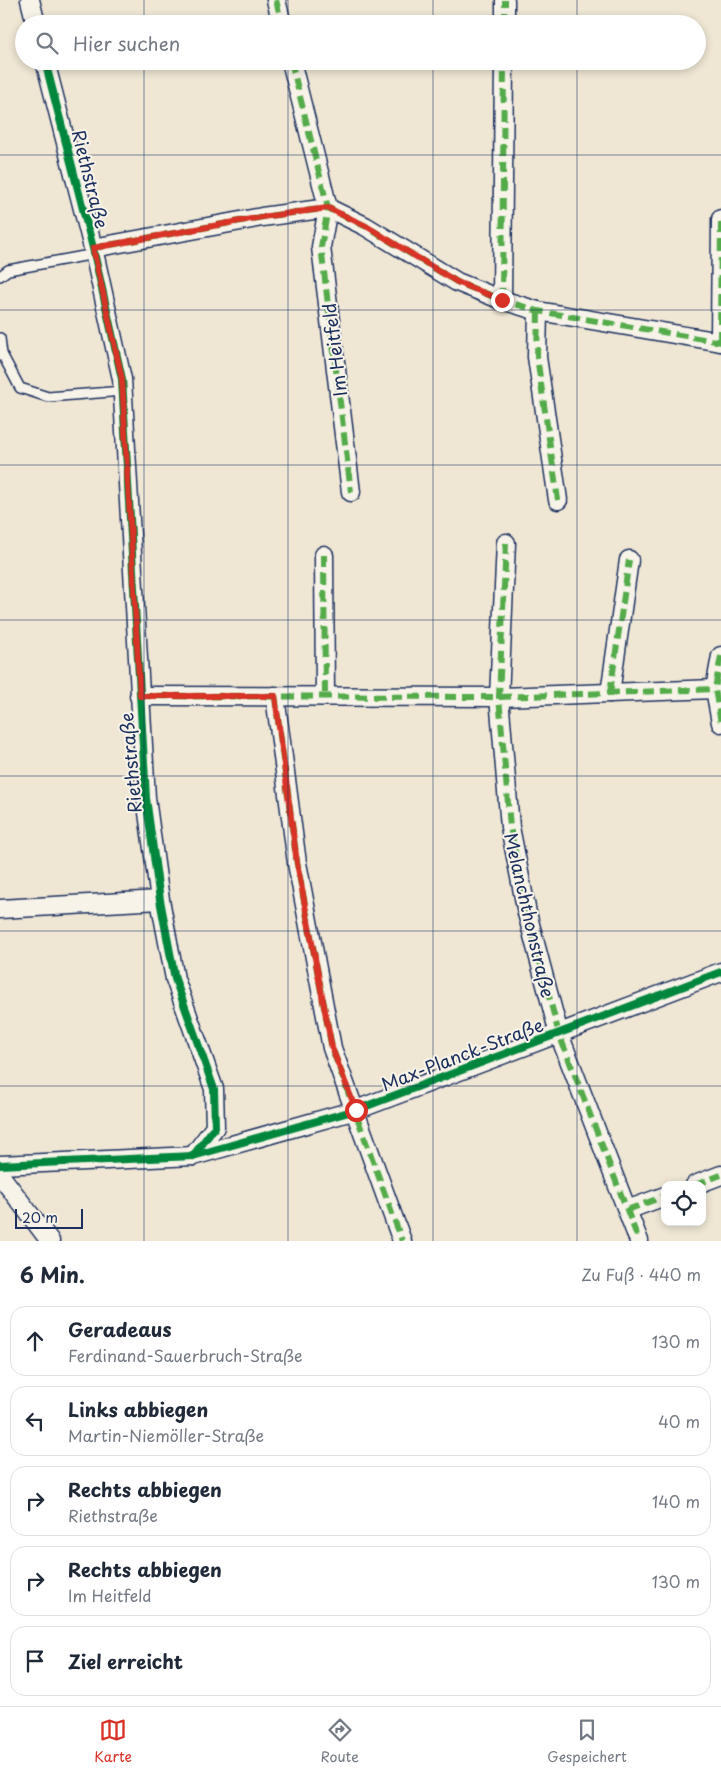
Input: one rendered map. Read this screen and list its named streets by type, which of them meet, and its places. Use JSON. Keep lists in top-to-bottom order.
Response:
{
  "streets": {
    "street": [
      "Riethstraße",
      "Im Heitfeld",
      "Melanchthonstraße",
      "Max-Planck-Straße"
    ]
  },
  "crossings": [
    ["Riethstraße", "Max-Planck-Straße"],
    ["Melanchthonstraße", "Max-Planck-Straße"]
  ],
  "scale_bar": "20 m",
  "page": {
    "search": "Hier suchen",
    "scale": "20 m",
    "heading": ["6 Min.", "Zu Fuß · 440 m"],
    "list": [
      ["Geradeaus", "Ferdinand-Sauerbruch-Straße", "130 m"],
      ["Links abbiegen", "Martin-Niemöller-Straße", "40 m"],
      ["Rechts abbiegen", "Riethstraße", "140 m"],
      ["Rechts abbiegen", "Im Heitfeld", "130 m"],
      "Ziel erreicht"
    ],
    "nav": ["Karte", "Route", "Gespeichert"]
  }
}
